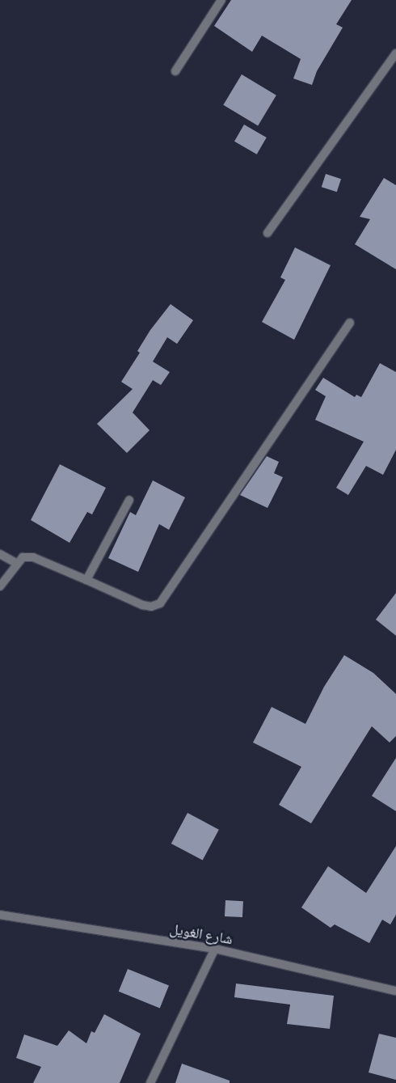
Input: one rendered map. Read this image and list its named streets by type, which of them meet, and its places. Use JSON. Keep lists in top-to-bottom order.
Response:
{
  "streets": {
    "street": ["شارع الغويل"]
  }
}
